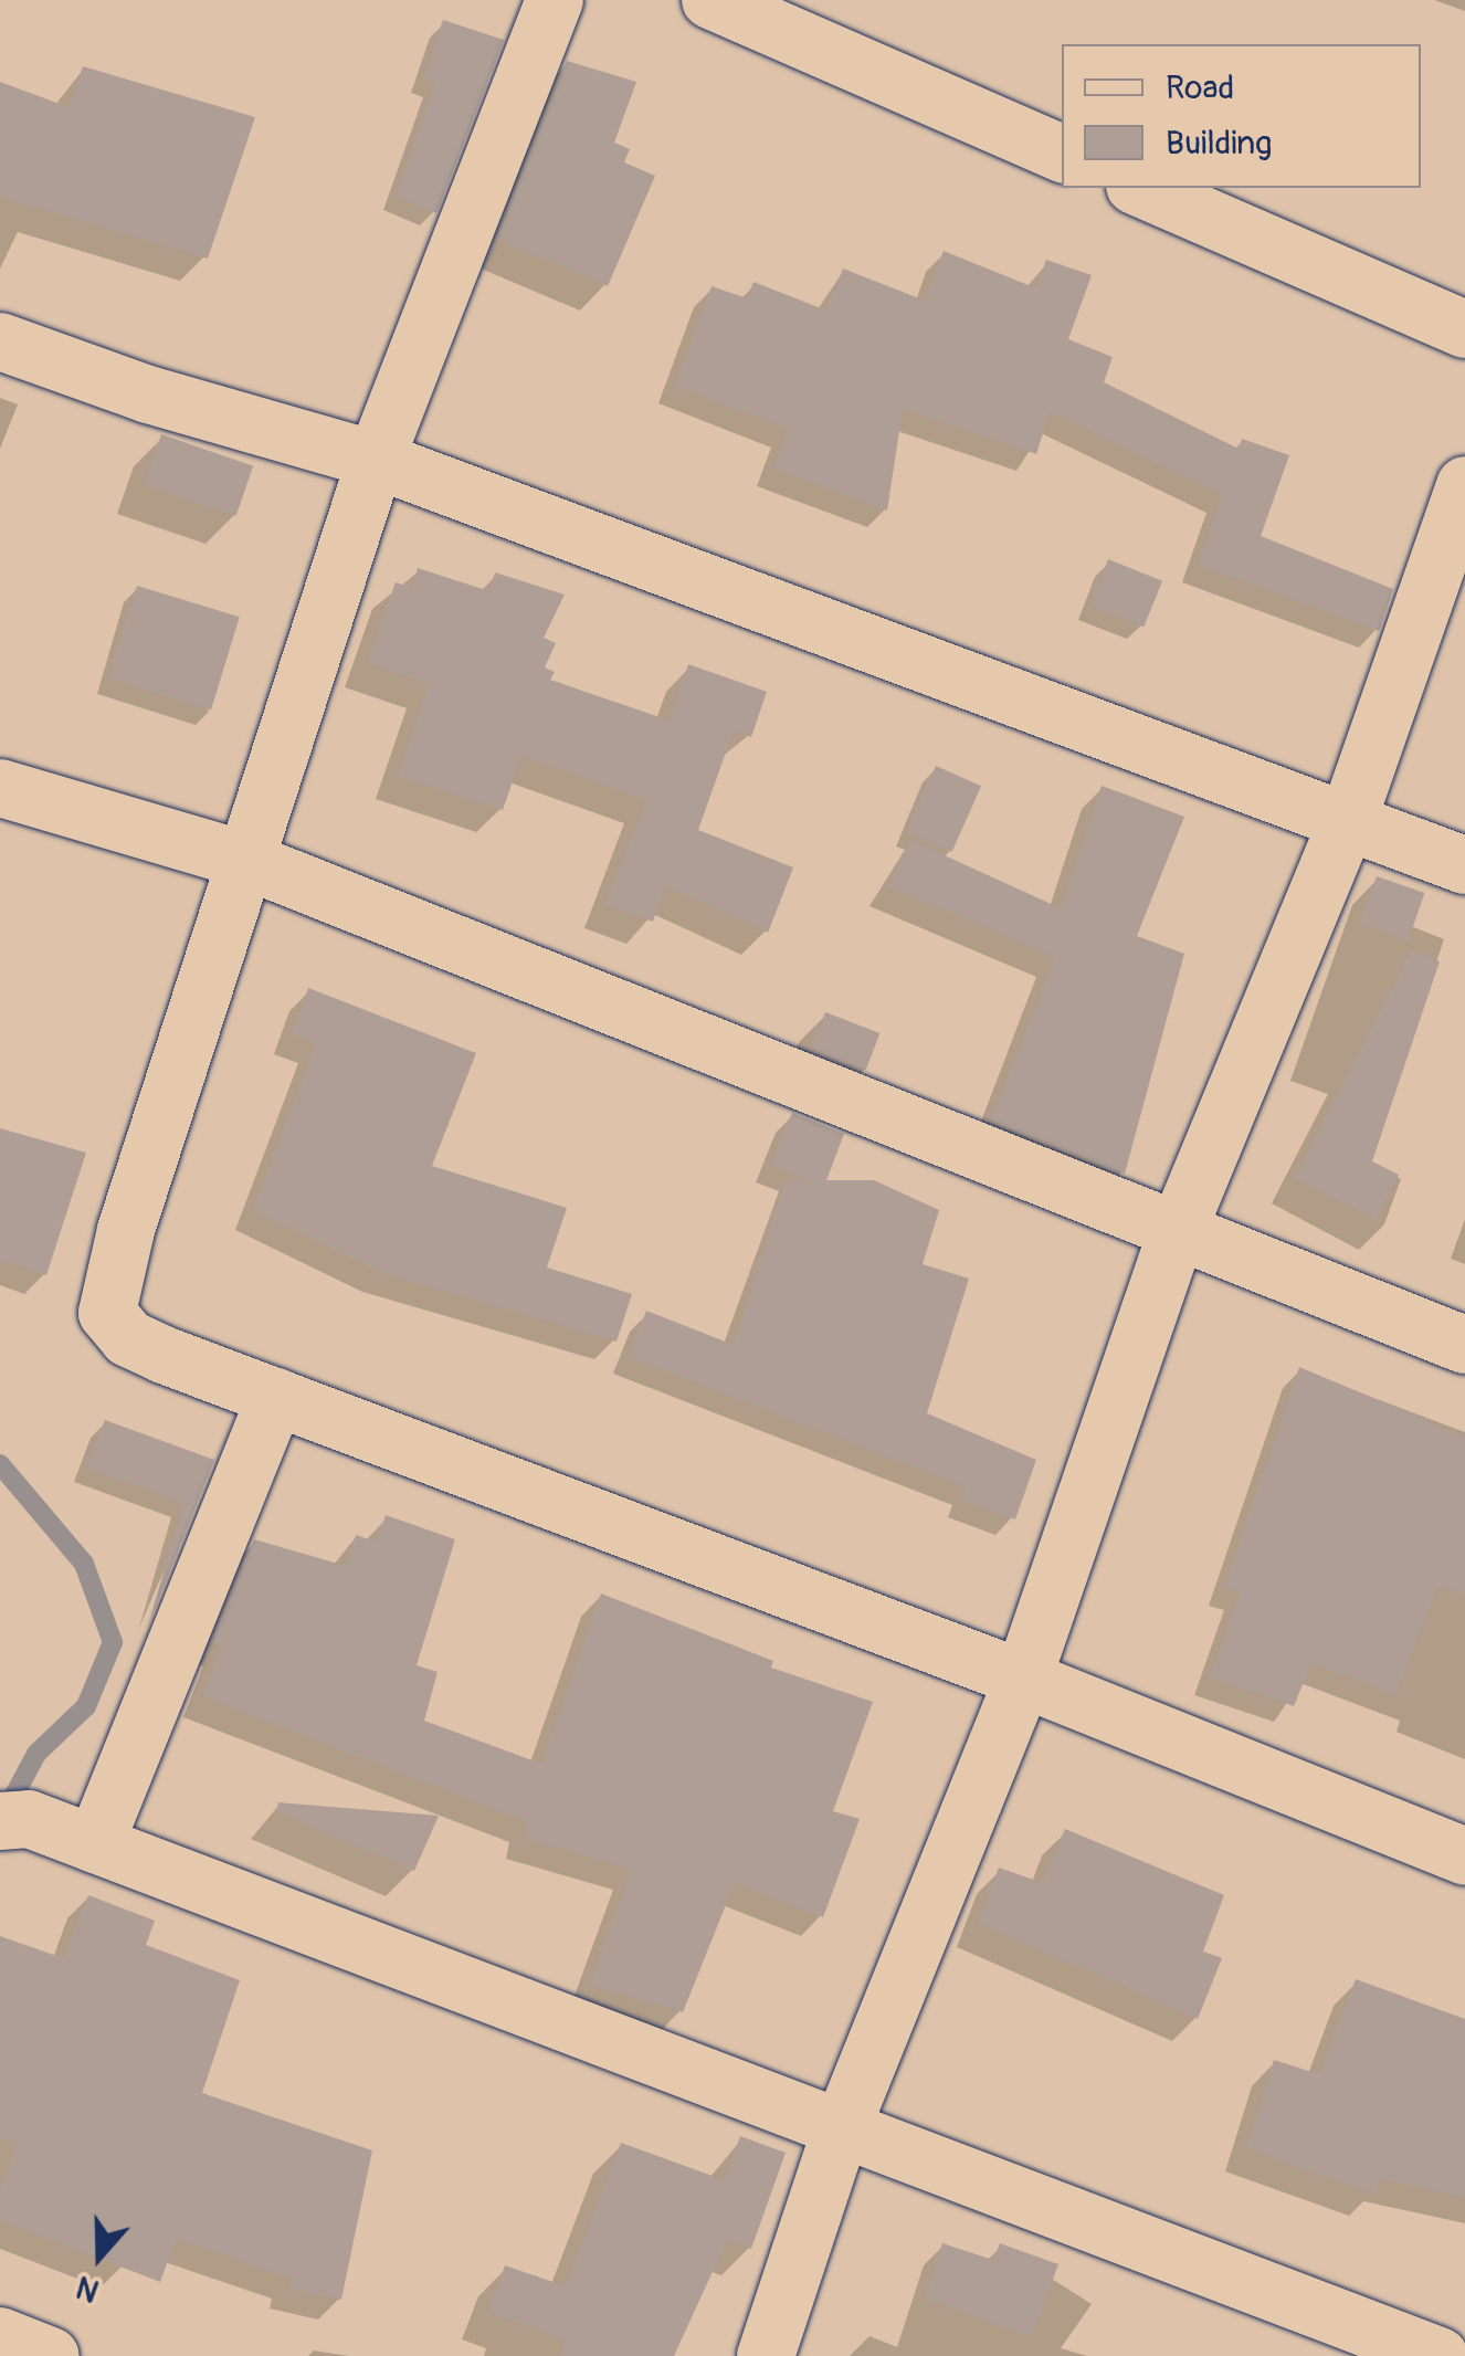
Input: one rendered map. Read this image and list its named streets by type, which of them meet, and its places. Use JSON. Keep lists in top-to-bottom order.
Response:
{
  "legend": ["Road", "Building"],
  "north": "bottom"
}
